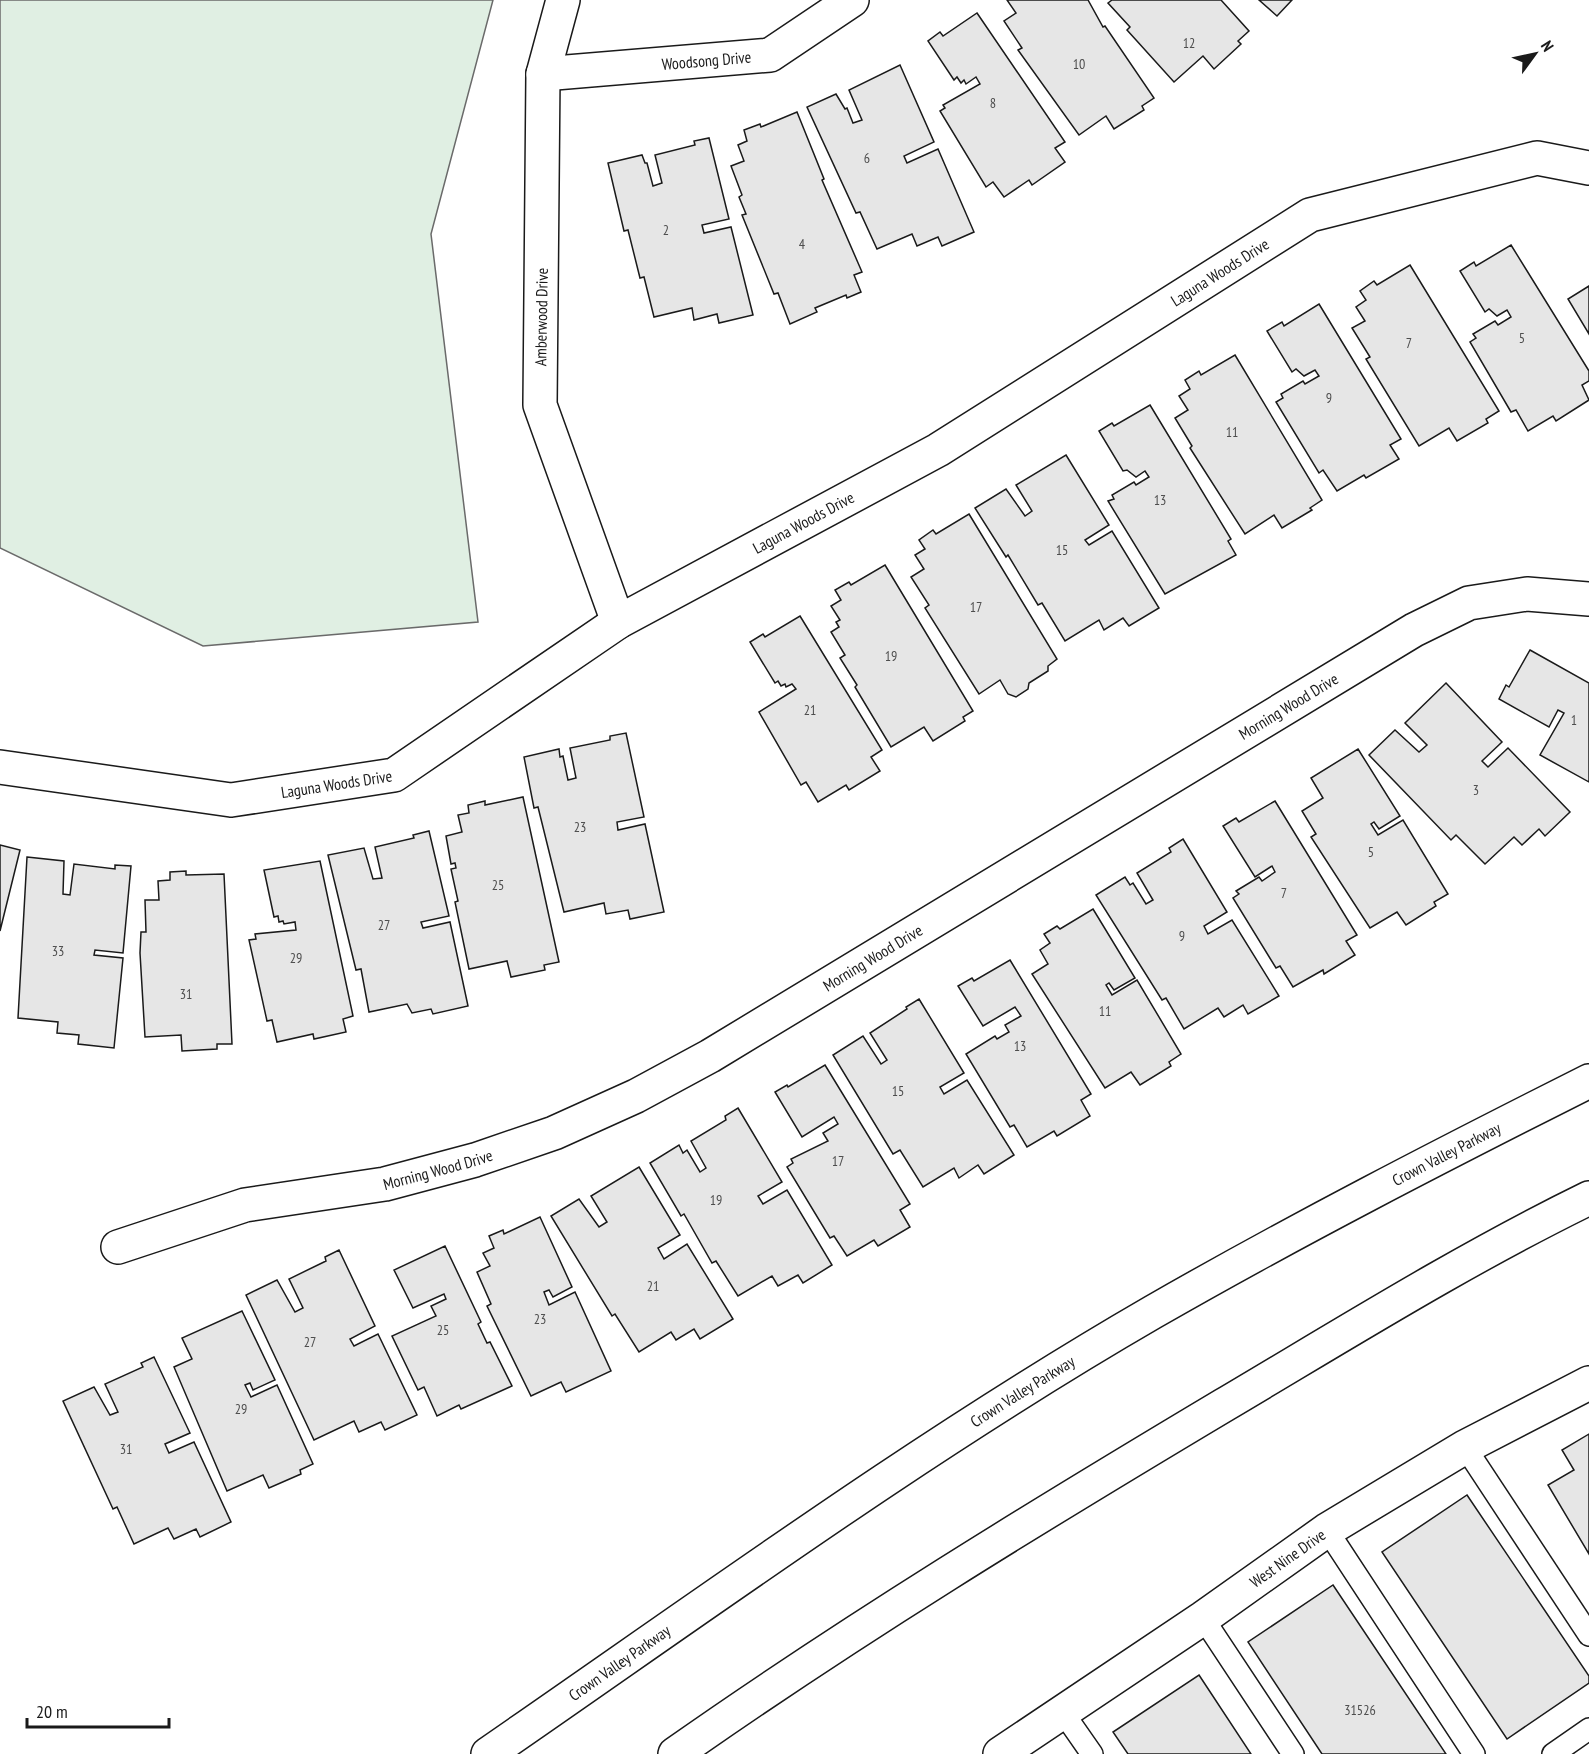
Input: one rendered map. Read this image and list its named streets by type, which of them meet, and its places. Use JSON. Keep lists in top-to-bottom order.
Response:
{
  "streets": {
    "street": [
      "Woodsong Drive",
      "Laguna Woods Drive",
      "Amberwood Drive",
      "Morning Wood Drive",
      "Crown Valley Parkway",
      "West Nine Drive"
    ]
  },
  "crossings": [
    ["Woodsong Drive", "Amberwood Drive"],
    ["Laguna Woods Drive", "Amberwood Drive"]
  ],
  "house_numbers": [
    "12",
    "10",
    "8",
    "6",
    "2",
    "4",
    "5",
    "7",
    "9",
    "11",
    "13",
    "15",
    "17",
    "19",
    "21",
    "1",
    "3",
    "23",
    "5",
    "25",
    "7",
    "27",
    "9",
    "33",
    "29",
    "31",
    "11",
    "13",
    "15",
    "17",
    "19",
    "21",
    "23",
    "25",
    "27",
    "29",
    "31",
    "31526"
  ],
  "scale_bar": "20 m",
  "north": "top right"
}
